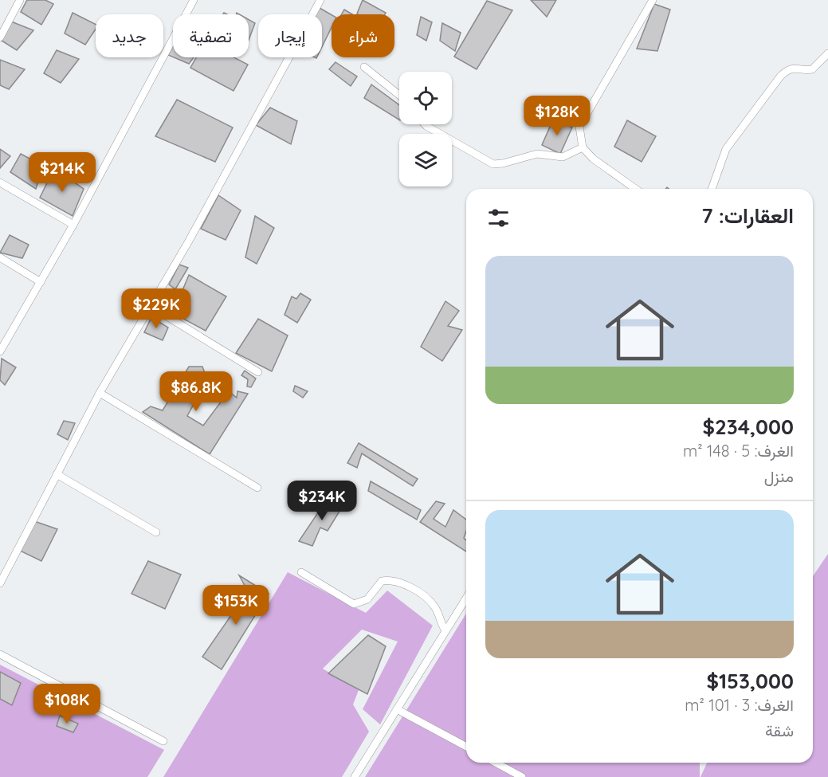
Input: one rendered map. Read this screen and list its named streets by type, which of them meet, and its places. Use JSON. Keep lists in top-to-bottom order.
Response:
{
  "page": {
    "chip": [
      "شراء",
      "إيجار",
      "تصفية",
      "جديد"
    ],
    "price": [
      "$128K",
      "$214K",
      "$229K",
      "$86.8K",
      "$234K",
      "$153K",
      "$108K"
    ],
    "heading": "العقارات: 7",
    "list": [
      {
        "name": "$234,000",
        "note": "الغرف: 5 · 148 m² · منزل"
      },
      {
        "name": "$153,000",
        "note": "الغرف: 3 · 101 m² · شقة"
      }
    ]
  }
}
